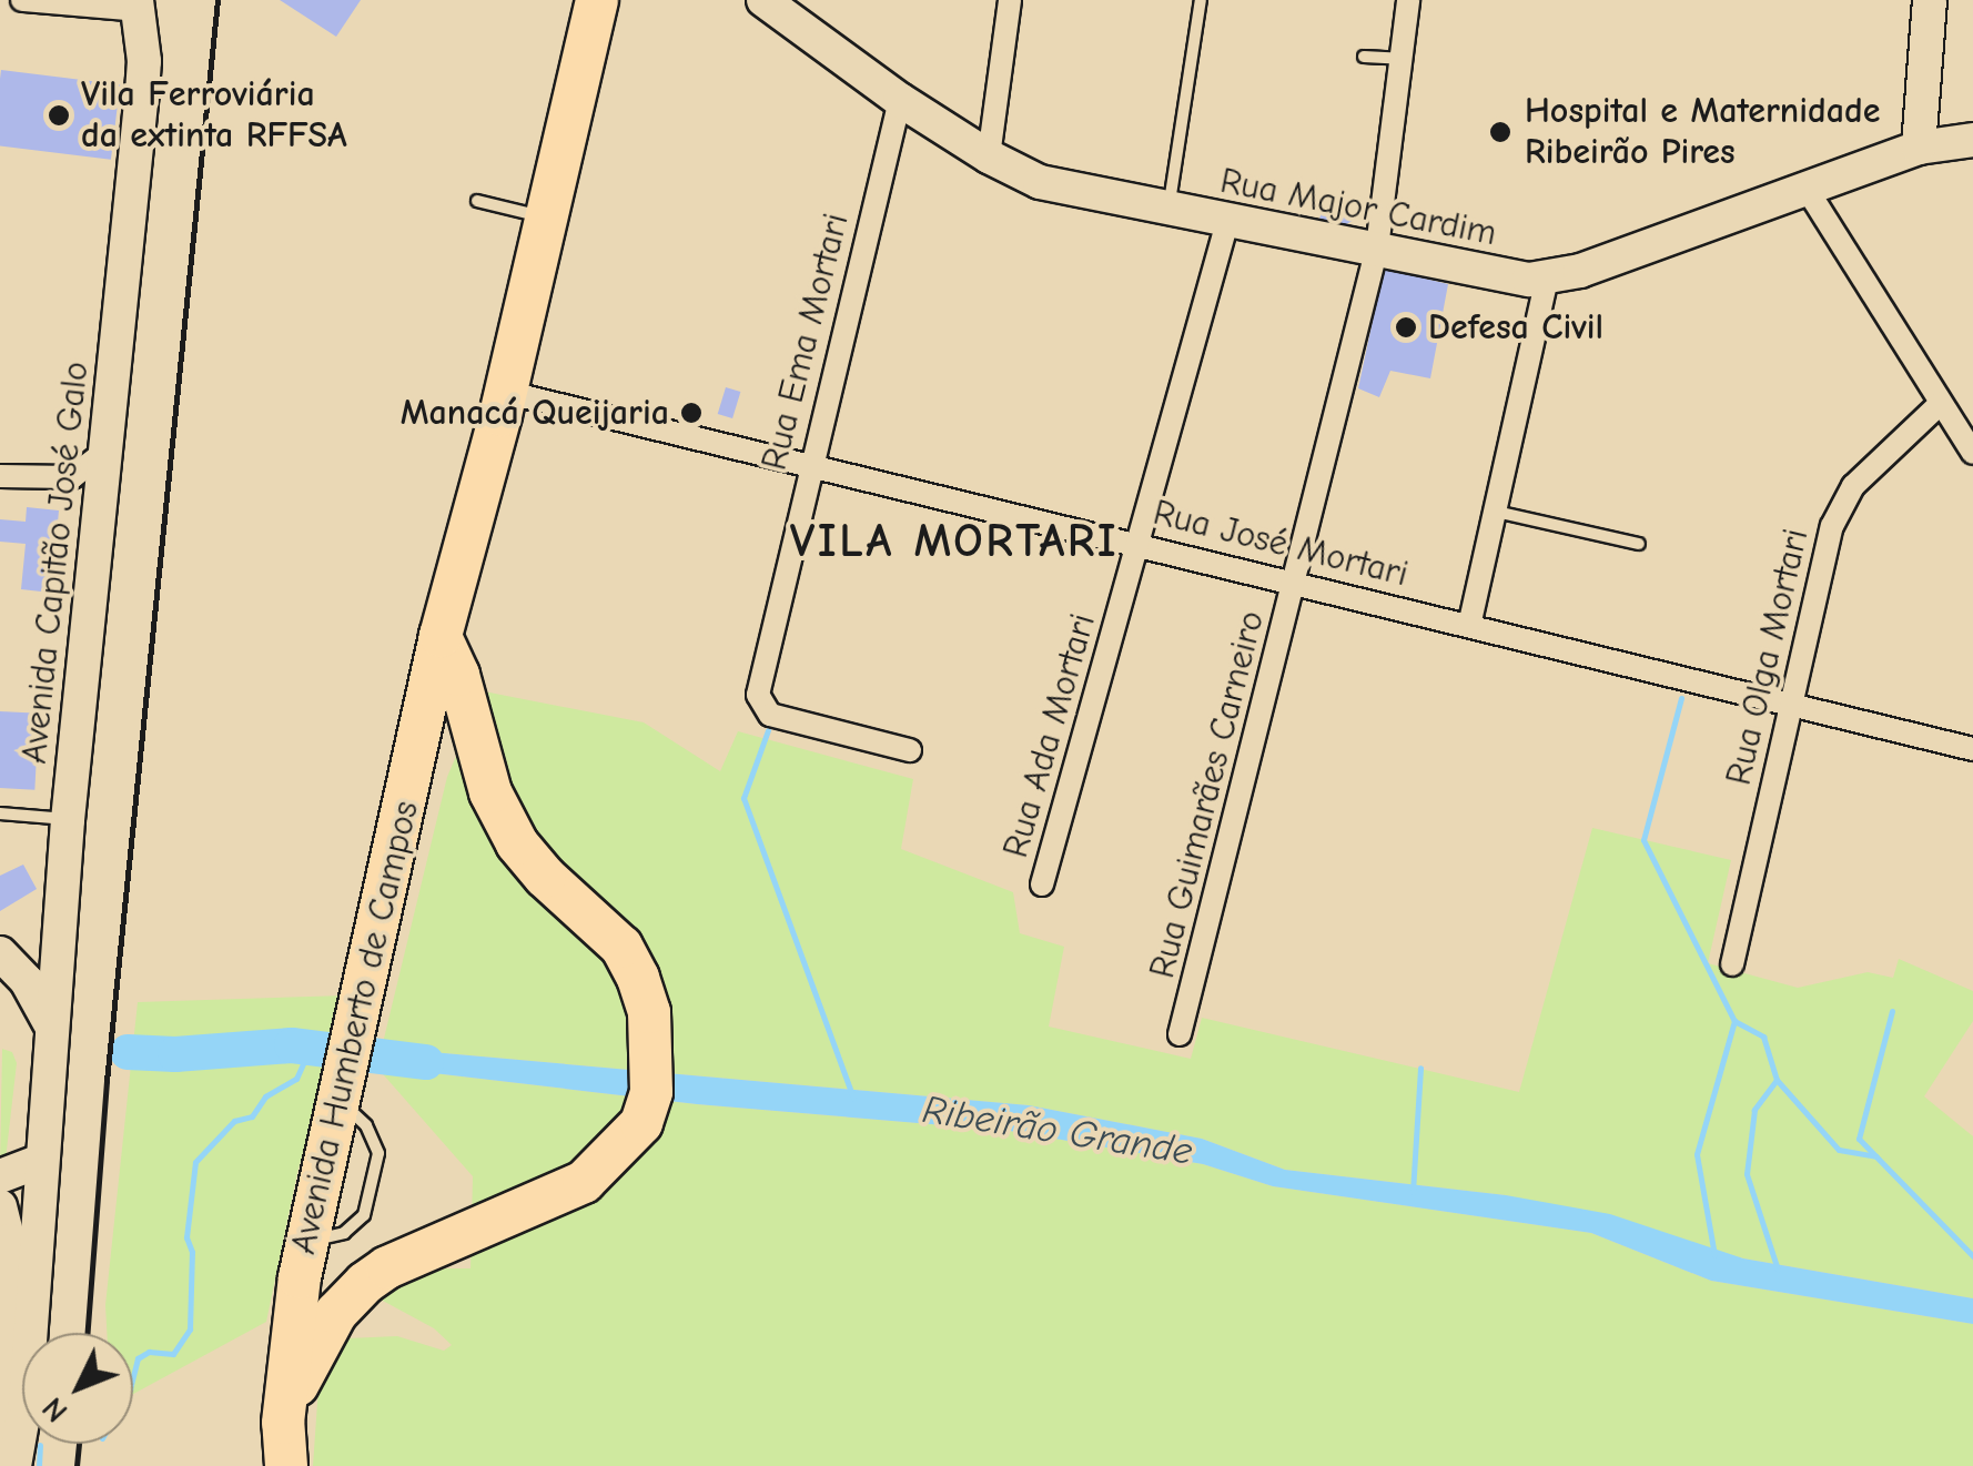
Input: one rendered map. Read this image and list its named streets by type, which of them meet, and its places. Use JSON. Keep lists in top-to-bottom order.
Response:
{
  "streets": {
    "highway": ["Avenida Humberto de Campos"],
    "main road": ["Rua Major Cardim", "Avenida Capitão José Galo"],
    "street": [
      "Rua Ema Mortari",
      "Rua José Mortari",
      "Rua Olga Mortari",
      "Rua Ada Mortari",
      "Rua Guimarães Carneiro"
    ]
  },
  "crossings": [
    ["Rua Major Cardim", "Rua Ema Mortari"],
    ["Rua Major Cardim", "Rua Ada Mortari"],
    ["Rua Major Cardim", "Rua Guimarães Carneiro"],
    ["Rua Ema Mortari", "Rua José Mortari"],
    ["Rua José Mortari", "Rua Olga Mortari"],
    ["Rua José Mortari", "Rua Ada Mortari"],
    ["Rua José Mortari", "Rua Guimarães Carneiro"],
    ["Rua José Mortari", "Avenida Humberto de Campos"]
  ],
  "districts": ["VILA MORTARI"],
  "water": ["Ribeirão Grande"],
  "places": [
    "Vila Ferroviária da extinta RFFSA",
    "Hospital e Maternidade Ribeirão Pires",
    "Defesa Civil",
    "Manacá Queijaria"
  ],
  "north": "bottom left"
}
